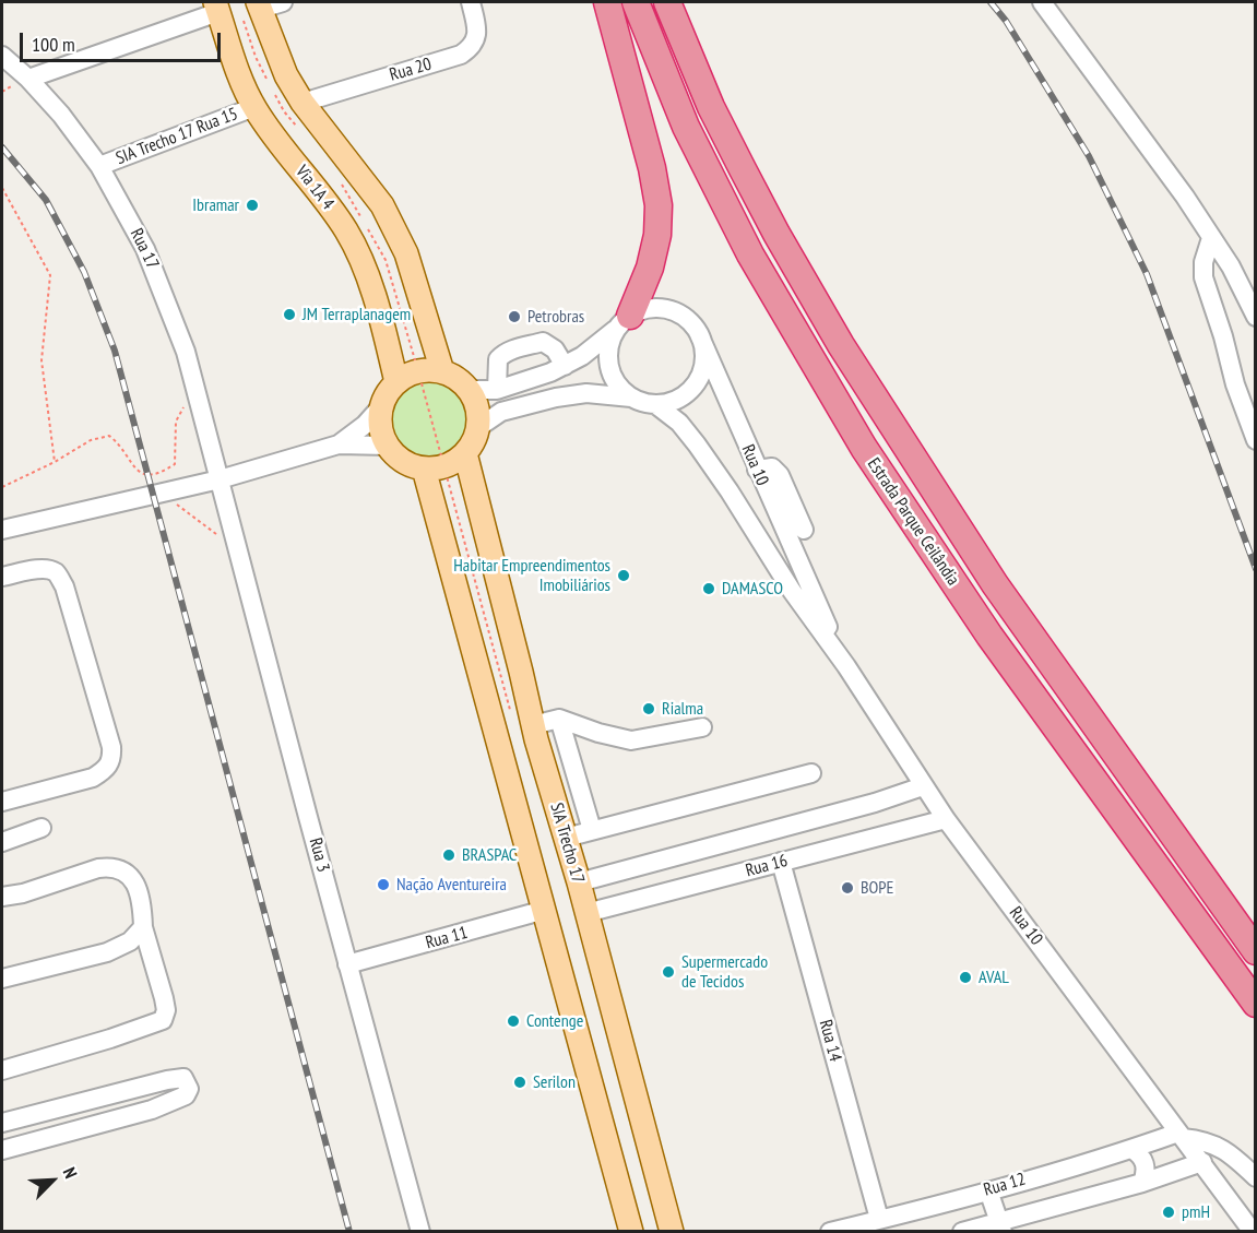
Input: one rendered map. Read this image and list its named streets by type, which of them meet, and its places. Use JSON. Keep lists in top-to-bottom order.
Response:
{
  "streets": {
    "highway": ["Estrada Parque Ceilândia"],
    "main road": ["Via 1A 4", "SIA Trecho 17"],
    "street": [
      "Rua 20",
      "SIA Trecho 17 Rua 15",
      "Rua 17",
      "Rua 10",
      "Rua 3",
      "Rua 16",
      "Rua 11",
      "Rua 14",
      "Rua 12"
    ]
  },
  "crossings": [
    ["SIA Trecho 17 Rua 15", "Via 1A 4"],
    ["SIA Trecho 17 Rua 15", "Rua 17"],
    ["Via 1A 4", "SIA Trecho 17"],
    ["Rua 17", "Rua 3"],
    ["Rua 10", "Rua 16"],
    ["Rua 10", "Rua 12"],
    ["SIA Trecho 17", "Rua 16"],
    ["Rua 3", "Rua 11"],
    ["Rua 16", "Rua 14"],
    ["Rua 14", "Rua 12"]
  ],
  "places": [
    "Ibramar",
    "JM Terraplanagem",
    "Petrobras",
    "Habitar Empreendimentos Imobiliários",
    "DAMASCO",
    "Rialma",
    "BRASPAC",
    "Nação Aventureira",
    "BOPE",
    "Supermercado de Tecidos",
    "AVAL",
    "Contenge",
    "Serilon",
    "pmH"
  ],
  "scale_bar": "100 m",
  "north": "top right"
}
